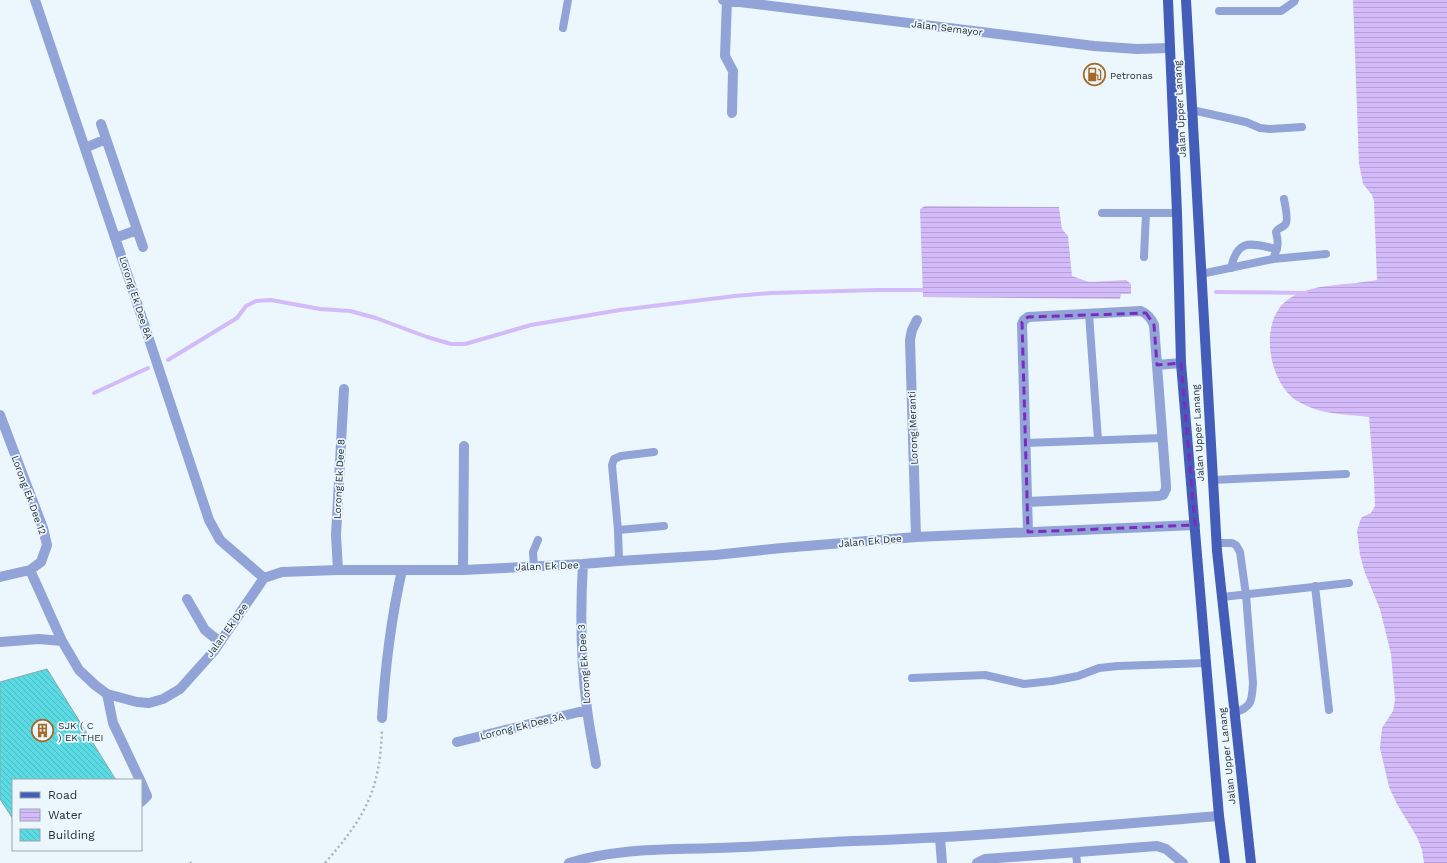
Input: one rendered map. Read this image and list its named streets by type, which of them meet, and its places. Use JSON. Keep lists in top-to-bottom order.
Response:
{
  "streets": {
    "main road": ["Jalan Upper Lanang"],
    "street": [
      "Jalan Semayor",
      "Lorong Ek Dee 8A",
      "Lorong Meranti",
      "Lorong Ek Dee 8",
      "Lorong Ek Dee 12",
      "Jalan Ek Dee",
      "Lorong Ek Dee 3",
      "Lorong Ek Dee 3A"
    ]
  },
  "crossings": [
    ["Jalan Semayor", "Jalan Upper Lanang"],
    ["Jalan Upper Lanang", "Jalan Ek Dee"],
    ["Lorong Ek Dee 8A", "Jalan Ek Dee"],
    ["Lorong Meranti", "Jalan Ek Dee"],
    ["Lorong Ek Dee 8", "Jalan Ek Dee"],
    ["Lorong Ek Dee 12", "Jalan Ek Dee"],
    ["Jalan Ek Dee", "Lorong Ek Dee 3"],
    ["Lorong Ek Dee 3", "Lorong Ek Dee 3A"]
  ],
  "places": {
    "fuel station": ["Petronas"],
    "building": ["SJK ( C ) EK THEI"]
  },
  "legend": ["Road", "Water", "Building"]
}
